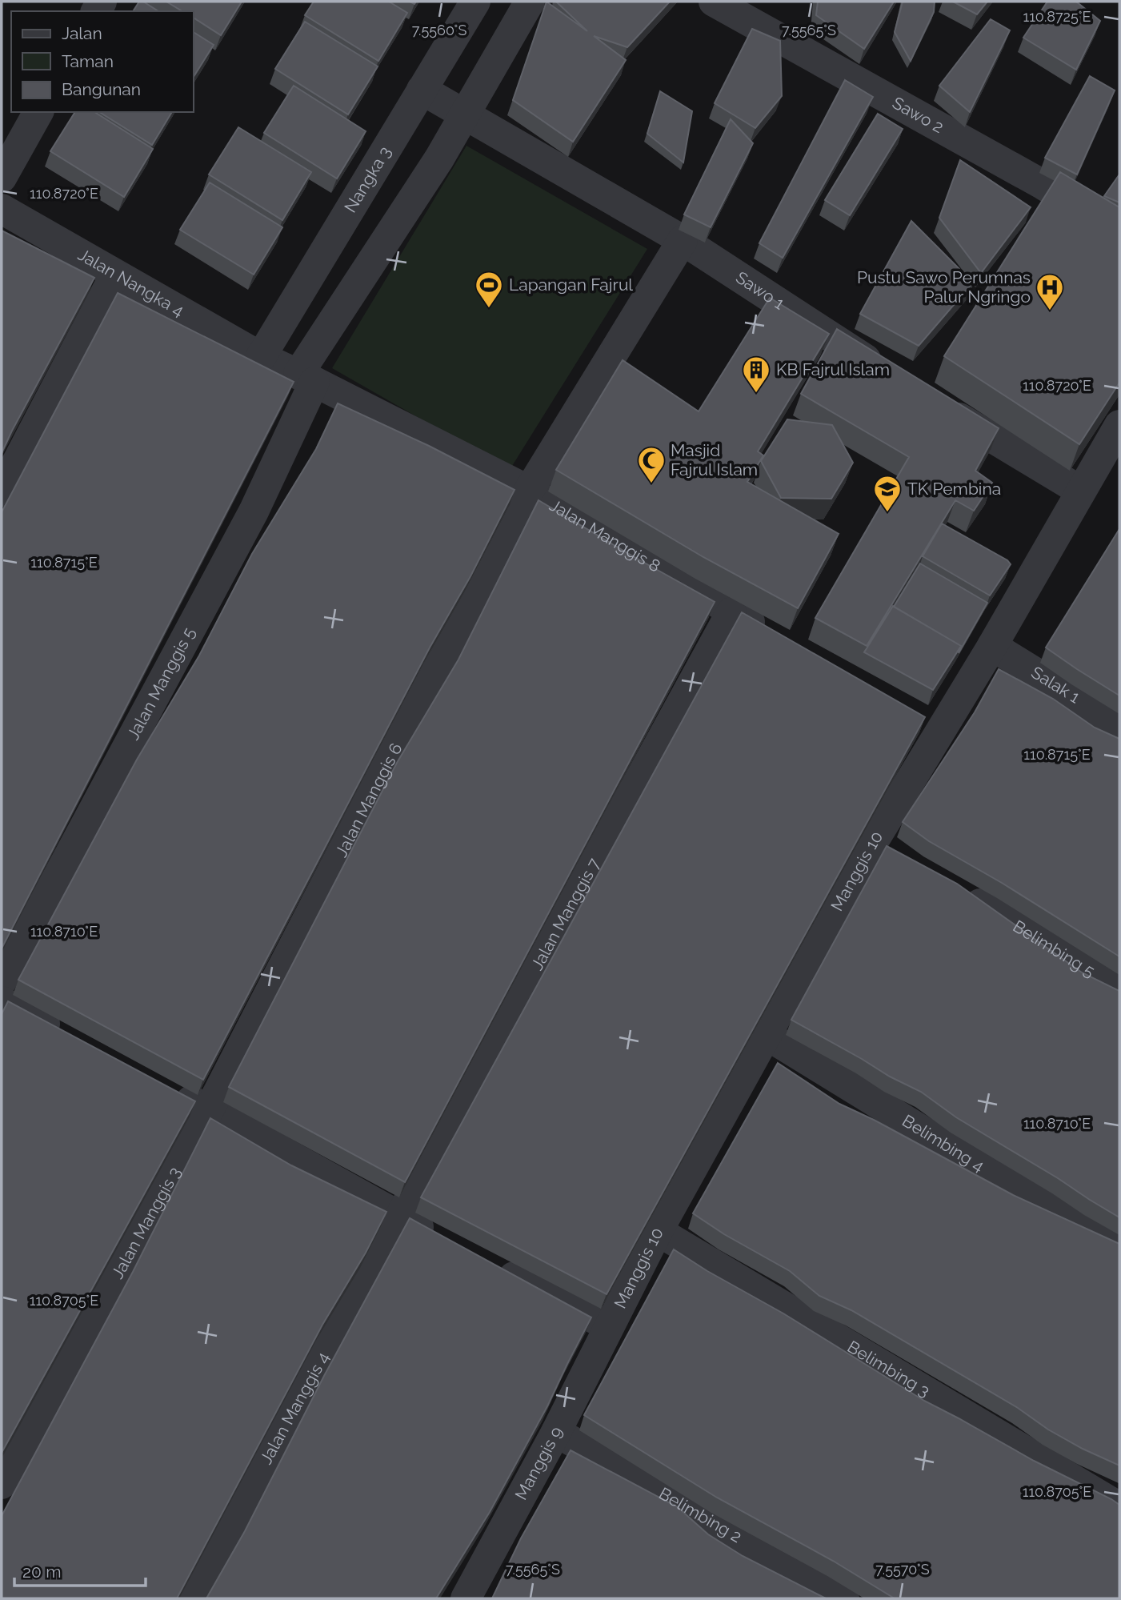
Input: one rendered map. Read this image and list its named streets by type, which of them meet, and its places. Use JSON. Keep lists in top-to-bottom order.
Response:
{
  "streets": {
    "street": [
      "Sawo 2",
      "Nangka 3",
      "Jalan Nangka 4",
      "Sawo 1",
      "Jalan Manggis 8",
      "Jalan Manggis 5",
      "Salak 1",
      "Jalan Manggis 6",
      "Manggis 10",
      "Jalan Manggis 7",
      "Belimbing 5",
      "Belimbing 4",
      "Jalan Manggis 3",
      "Belimbing 3",
      "Jalan Manggis 4",
      "Manggis 9",
      "Belimbing 2"
    ]
  },
  "crossings": [
    ["Nangka 3", "Jalan Nangka 4"],
    ["Nangka 3", "Sawo 1"],
    ["Nangka 3", "Jalan Manggis 8"],
    ["Jalan Nangka 4", "Jalan Manggis 8"],
    ["Sawo 1", "Jalan Manggis 5"],
    ["Sawo 1", "Jalan Manggis 6"],
    ["Jalan Manggis 8", "Jalan Manggis 5"],
    ["Jalan Manggis 8", "Jalan Manggis 6"],
    ["Jalan Manggis 8", "Jalan Manggis 7"],
    ["Salak 1", "Manggis 10"],
    ["Jalan Manggis 6", "Jalan Manggis 3"],
    ["Manggis 10", "Belimbing 4"],
    ["Manggis 10", "Belimbing 3"],
    ["Manggis 10", "Manggis 9"],
    ["Jalan Manggis 7", "Jalan Manggis 4"],
    ["Manggis 9", "Belimbing 2"]
  ],
  "places": {
    "sports": ["Lapangan Fajrul"],
    "hospital": ["Pustu Sawo Perumnas Palur Ngringo"],
    "building": ["KB Fajrul Islam"],
    "mosque": ["Masjid Fajrul Islam"],
    "school or university": ["TK Pembina"]
  },
  "legend": ["Jalan", "Taman", "Bangunan"],
  "scale_bar": "20 m",
  "coordinates": [
    "110.8725°E",
    "7.5560°S",
    "7.5565°S",
    "110.8720°E",
    "110.8715°E",
    "110.8710°E",
    "110.8705°E",
    "7.5570°S"
  ]
}
